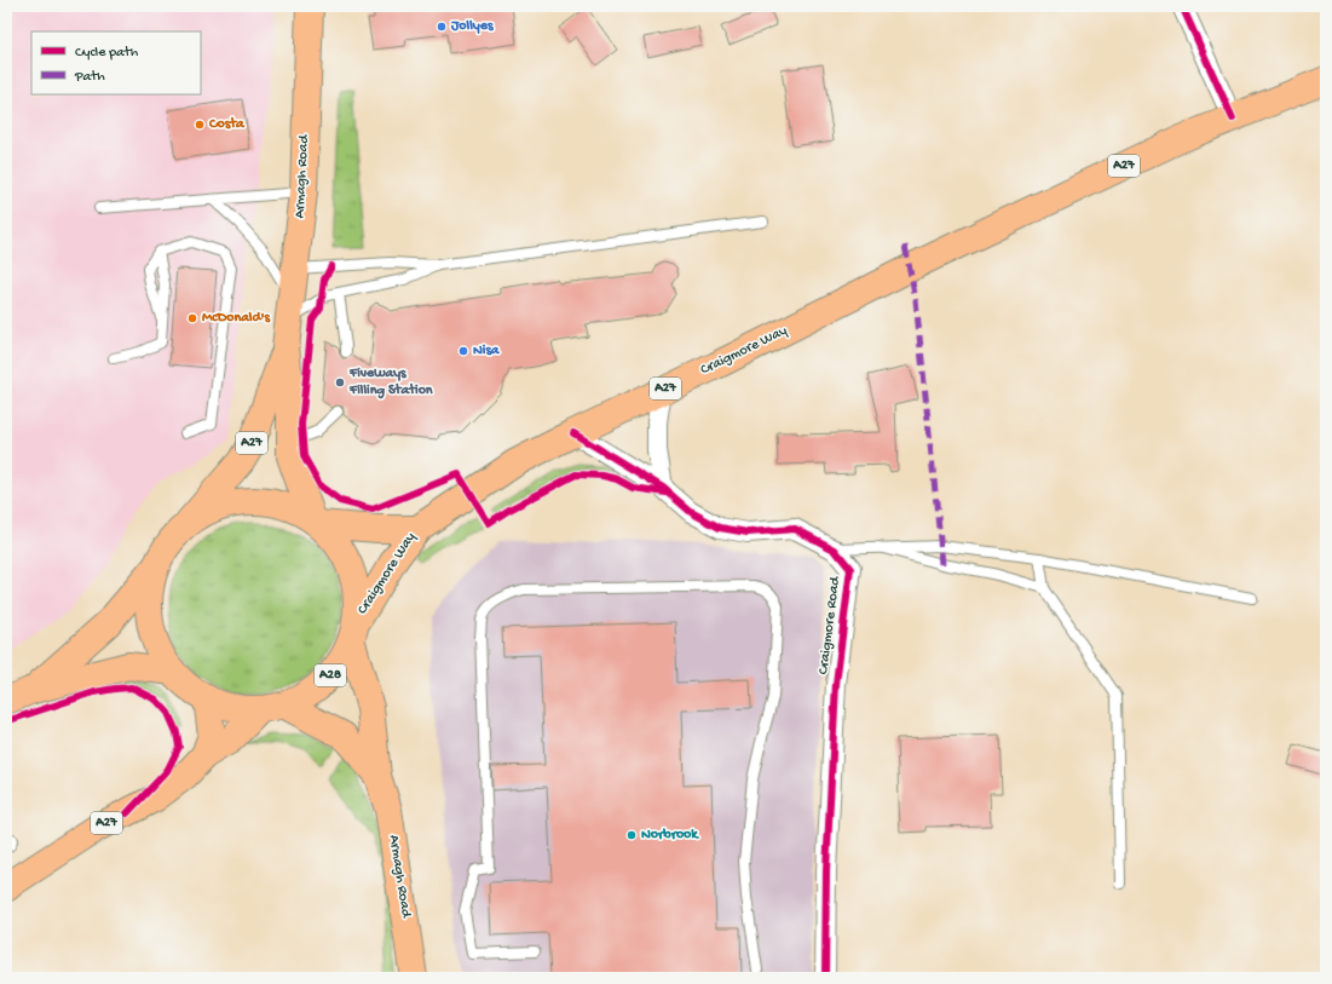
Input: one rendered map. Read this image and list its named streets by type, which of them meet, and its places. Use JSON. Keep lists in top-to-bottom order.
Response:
{
  "streets": {
    "main road": [
      "A27",
      "Armagh Road",
      "Craigmore Way",
      "A28"
    ],
    "street": ["Craigmore Road"]
  },
  "crossings": [
    ["A27", "Craigmore Way"],
    ["A27", "A28"],
    ["Armagh Road", "Craigmore Way"],
    ["Armagh Road", "A28"],
    ["Craigmore Way", "Craigmore Road"],
    ["Craigmore Way", "A28"]
  ],
  "places": [
    "Jollyes",
    "Costa",
    "McDonald's",
    "Nisa",
    "Fiveways Filling Station",
    "Norbrook"
  ],
  "legend": ["Cycle path", "Path"]
}
